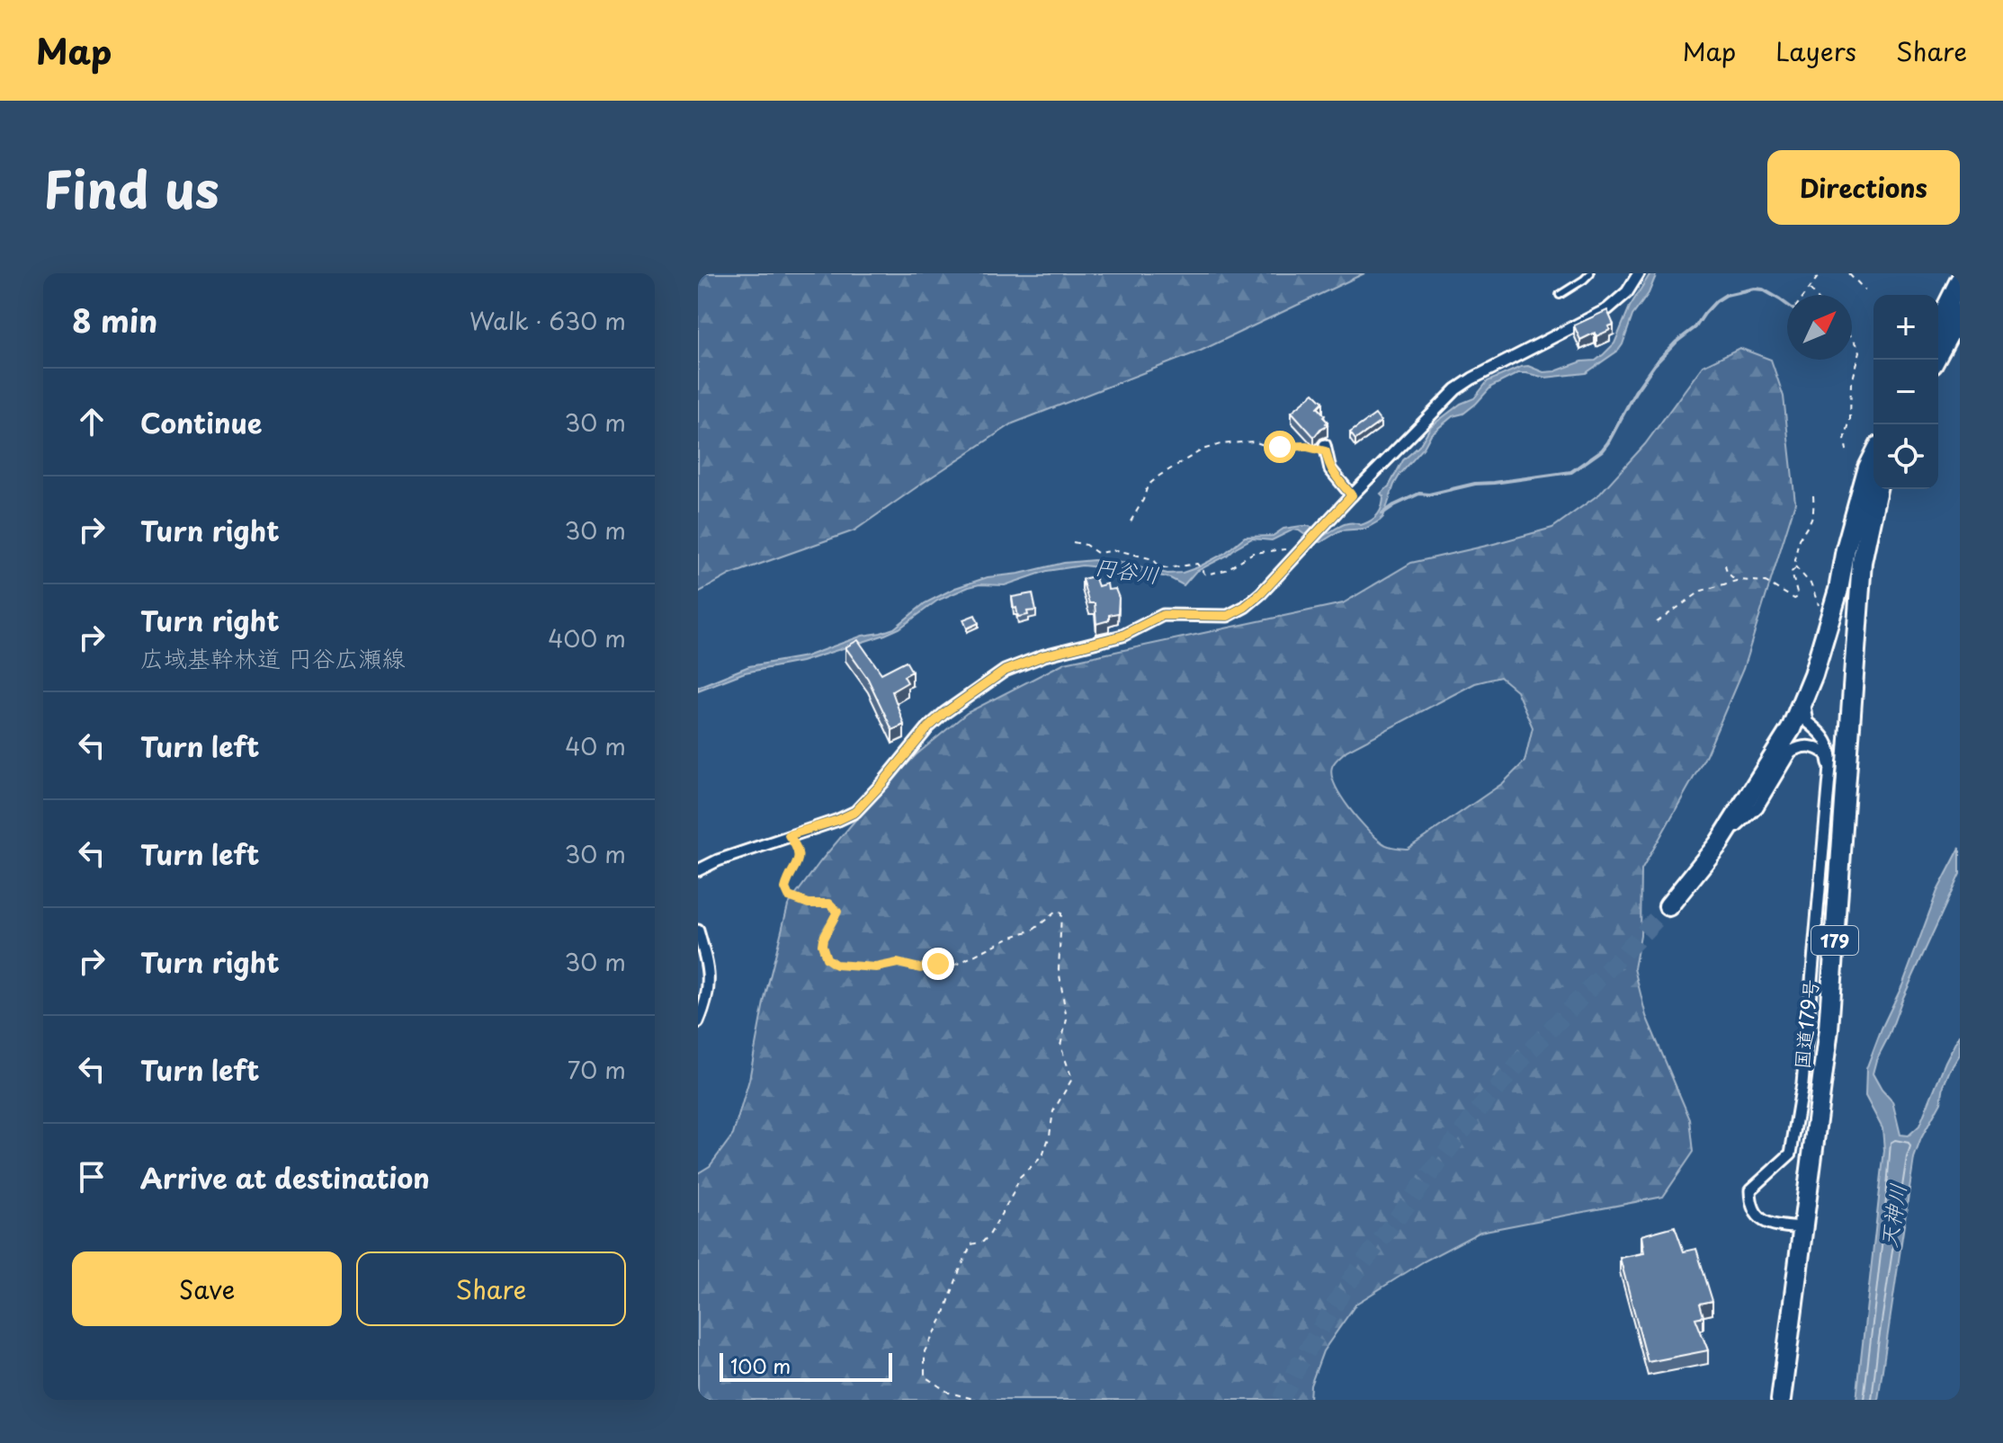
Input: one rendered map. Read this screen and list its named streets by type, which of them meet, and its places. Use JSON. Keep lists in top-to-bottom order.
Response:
{
  "streets": {
    "highway": ["179", "国道179号"]
  },
  "water": ["円谷川", "天神川"],
  "scale_bar": "100 m",
  "north": "top right",
  "page": {
    "header": "Map",
    "nav": ["Map", "Layers", "Share"],
    "title": "Find us",
    "buttons": [
      "Directions",
      ["Save", "Share"]
    ],
    "heading": ["8 min", "Walk · 630 m"],
    "map_buttons": ["+", "−"],
    "list": [
      ["Continue", "30 m"],
      ["Turn right", "30 m"],
      ["Turn right", "広域基幹林道 円谷広瀬線", "400 m"],
      ["Turn left", "40 m"],
      ["Turn left", "30 m"],
      ["Turn right", "30 m"],
      ["Turn left", "70 m"],
      "Arrive at destination"
    ],
    "scale": "100 m"
  }
}
